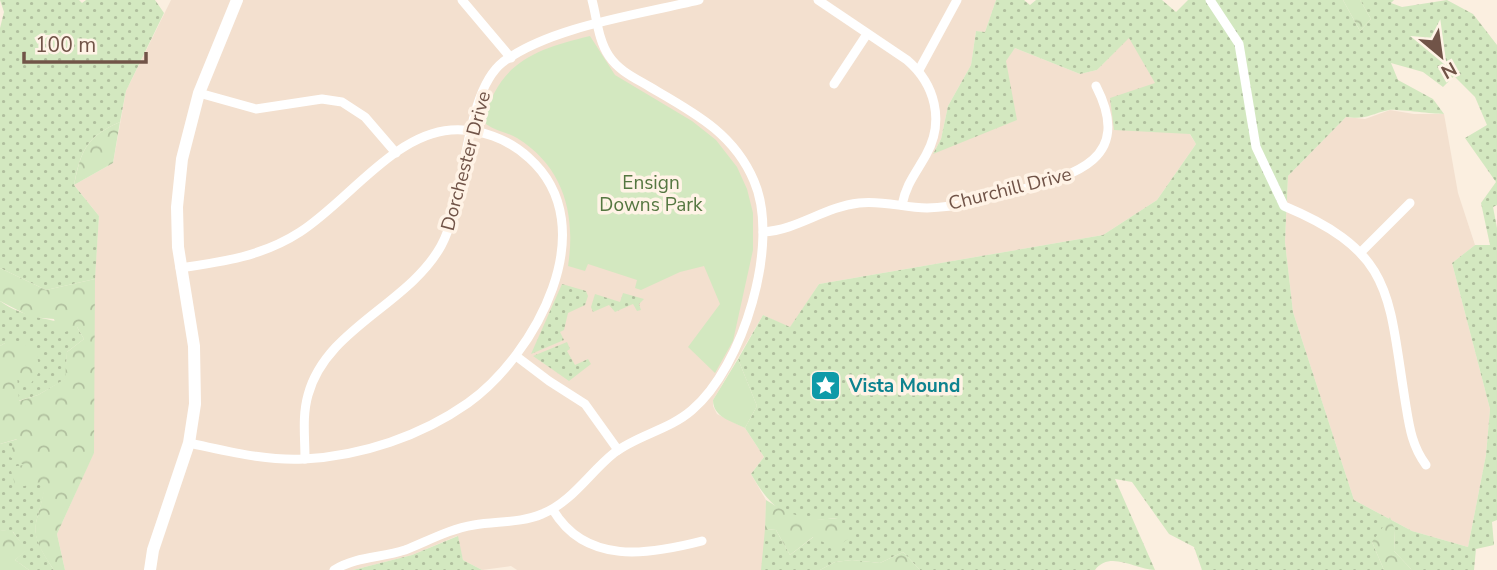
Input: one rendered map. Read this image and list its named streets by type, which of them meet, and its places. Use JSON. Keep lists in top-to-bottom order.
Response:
{
  "streets": {
    "street": ["Dorchester Drive", "Churchill Drive"]
  },
  "parks": ["Ensign Downs Park"],
  "places": {
    "place": ["Vista Mound"]
  },
  "scale_bar": "100 m",
  "north": "bottom right"
}
